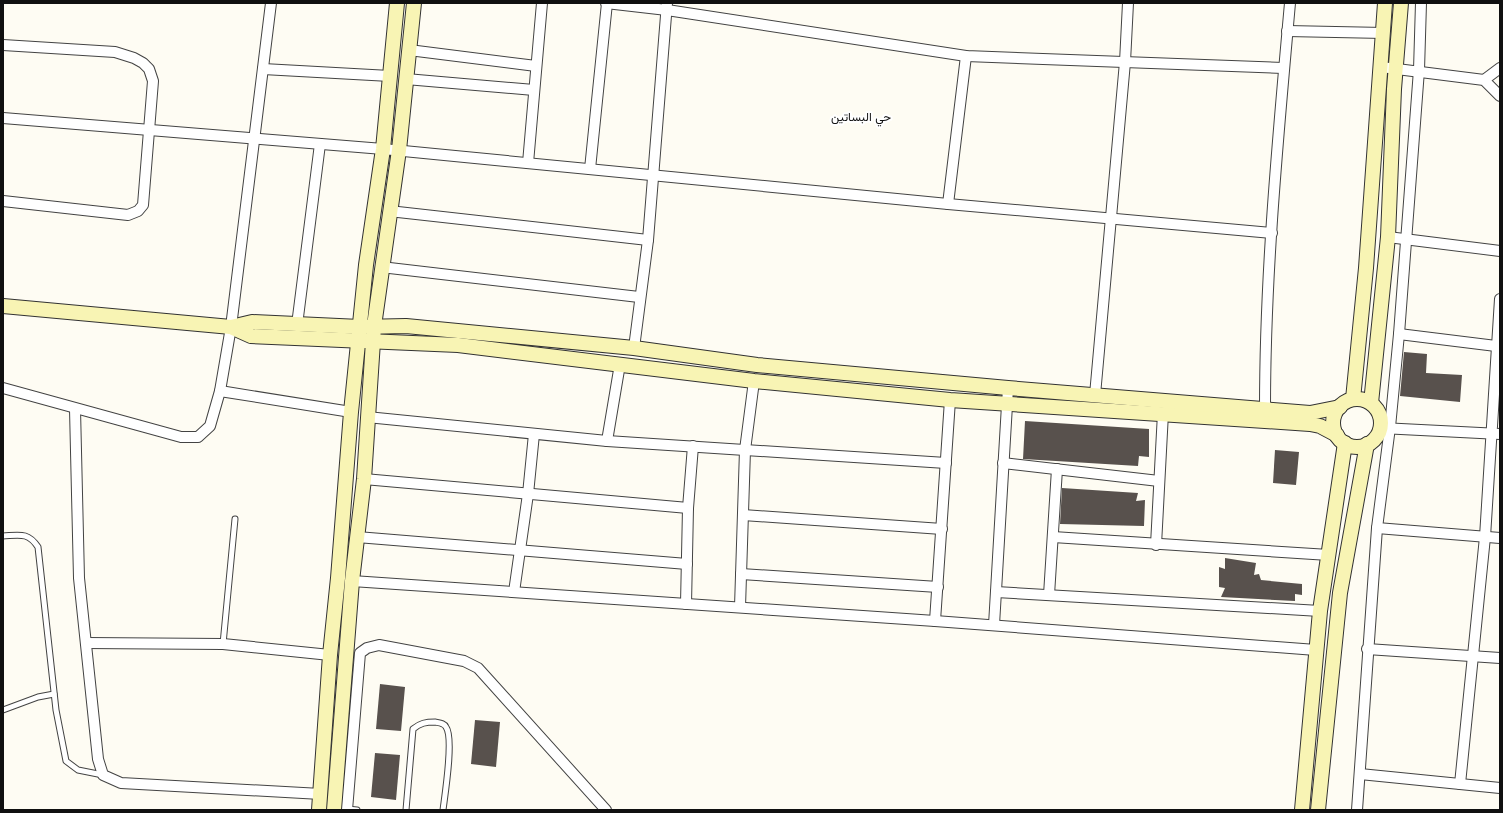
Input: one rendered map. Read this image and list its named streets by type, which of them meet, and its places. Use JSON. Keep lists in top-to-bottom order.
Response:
{
  "districts": ["حي البساتين"]
}
